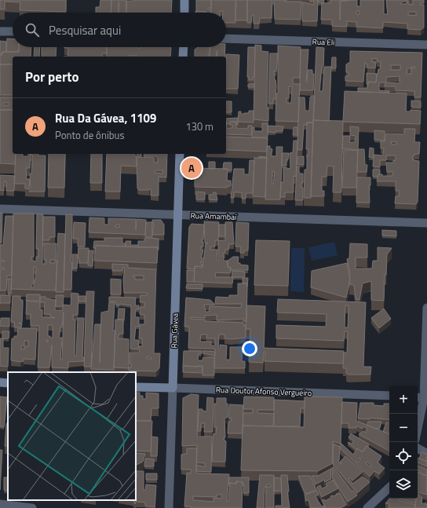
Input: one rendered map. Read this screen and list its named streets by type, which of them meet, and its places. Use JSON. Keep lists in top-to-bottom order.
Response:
{
  "streets": {
    "main road": ["Rua Gávea", "Rua Doutor Afonso Vergueiro"],
    "street": ["Rua Eli", "Rua Amambaí"]
  },
  "crossings": [
    ["Rua Amambaí", "Rua Gávea"],
    ["Rua Gávea", "Rua Doutor Afonso Vergueiro"]
  ],
  "page": {
    "search": "Pesquisar aqui",
    "heading": "Por perto",
    "list": [
      {
        "mark": "A",
        "name": "Rua Da Gávea, 1109",
        "note": "Ponto de ônibus",
        "value": "130 m"
      }
    ],
    "pins": "A",
    "map_buttons": ["+", "−"]
  }
}
